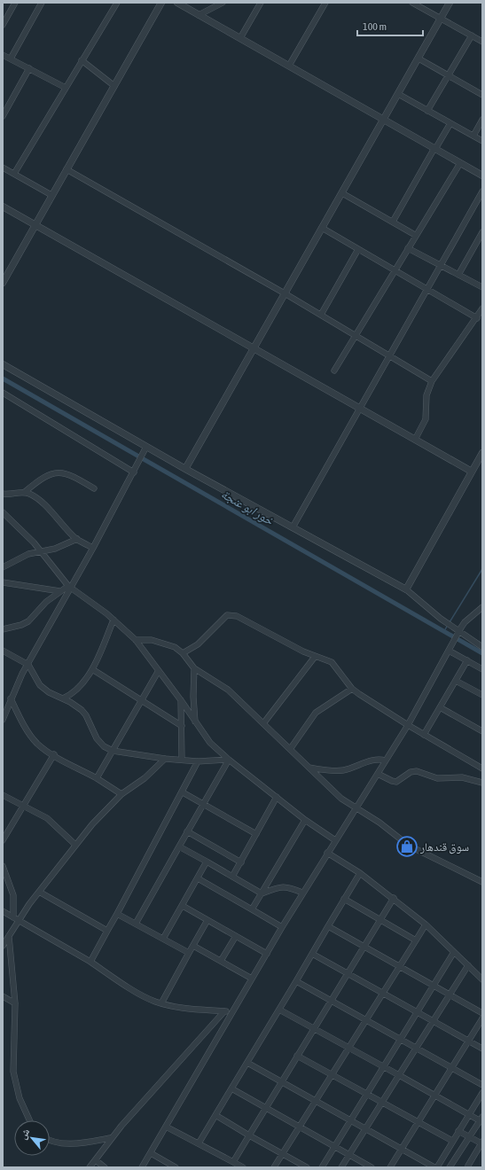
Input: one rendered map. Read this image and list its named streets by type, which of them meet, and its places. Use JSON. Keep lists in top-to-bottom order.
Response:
{
  "water": ["خور ابو عنجة"],
  "places": {
    "shop": ["سوق قندهار"]
  },
  "scale_bar": "100 m",
  "north": "top left"
}
